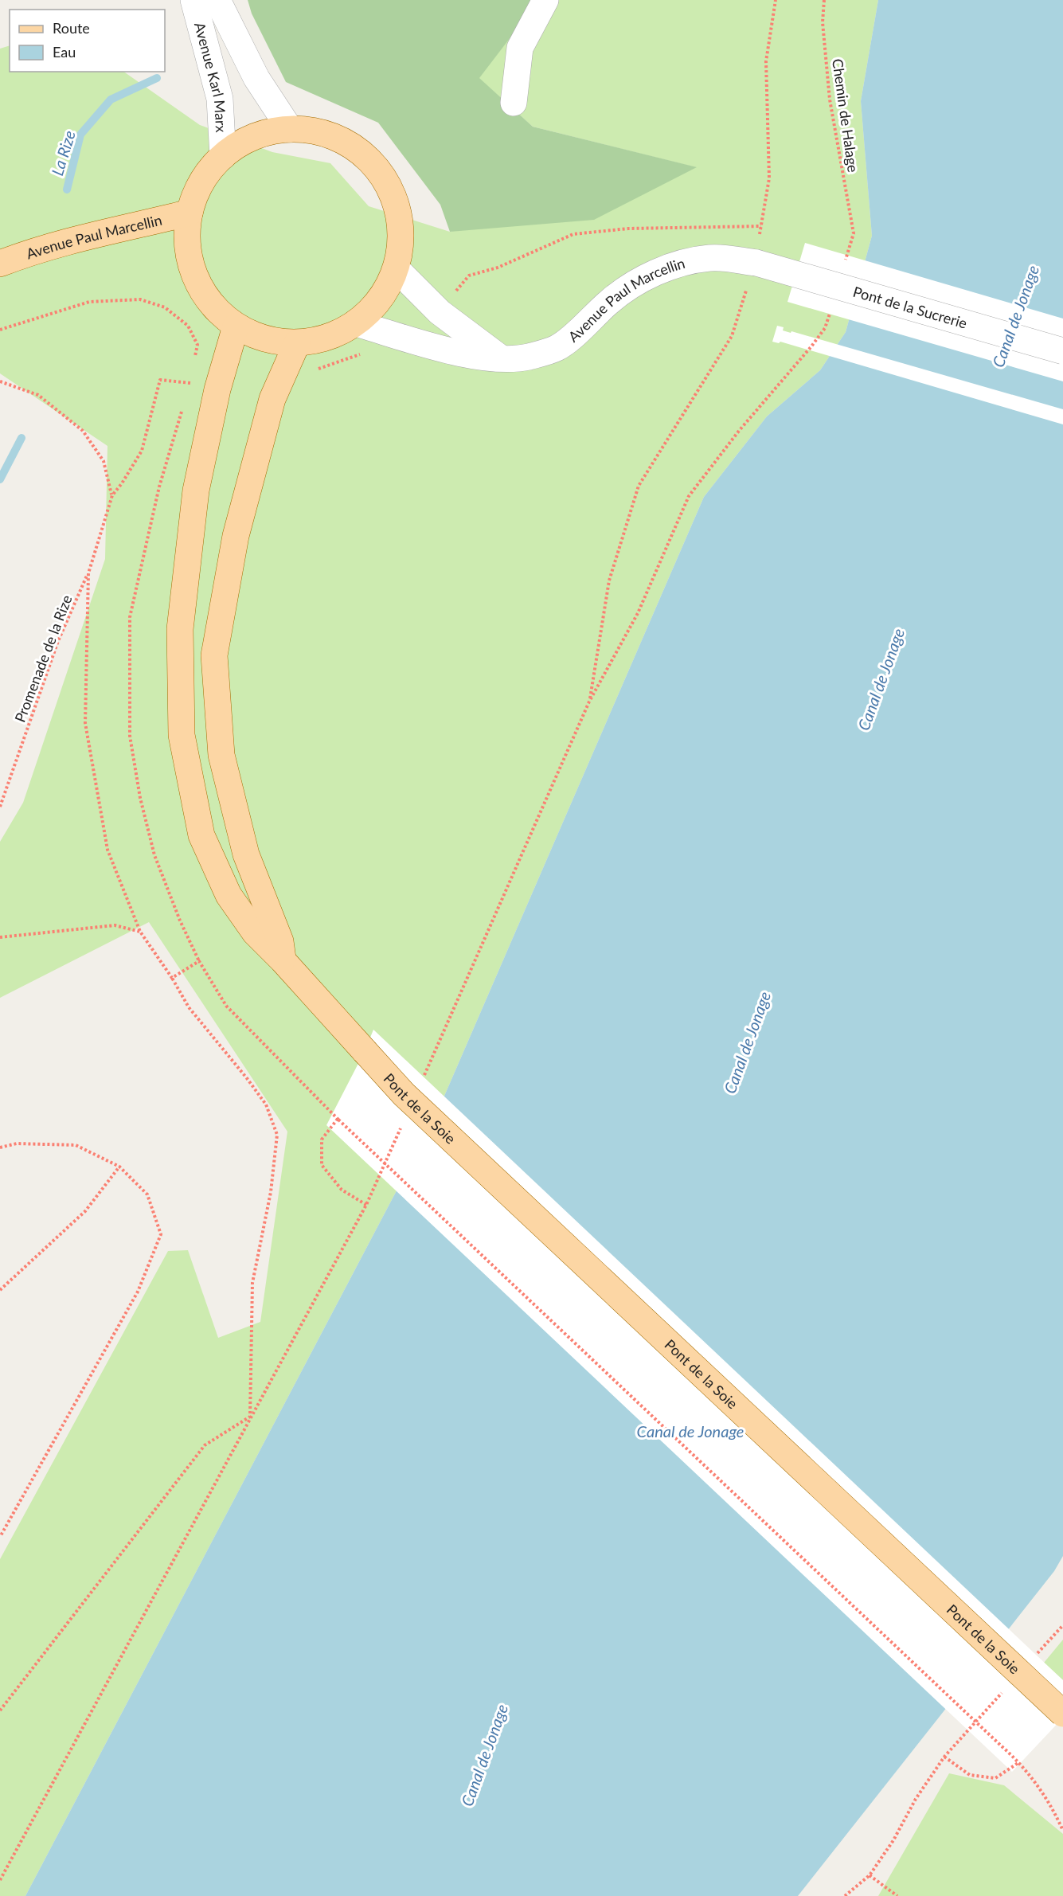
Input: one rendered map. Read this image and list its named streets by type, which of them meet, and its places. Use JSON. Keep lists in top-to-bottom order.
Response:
{
  "streets": {
    "main road": ["Avenue Paul Marcellin", "Pont de la Soie"],
    "street": ["Avenue Karl Marx", "Pont de la Sucrerie"],
    "path": ["Chemin de Halage", "Promenade de la Rize"]
  },
  "crossings": [
    ["Avenue Paul Marcellin", "Pont de la Sucrerie"]
  ],
  "water": ["La Rize", "Canal de Jonage"],
  "legend": ["Route", "Eau"]
}
